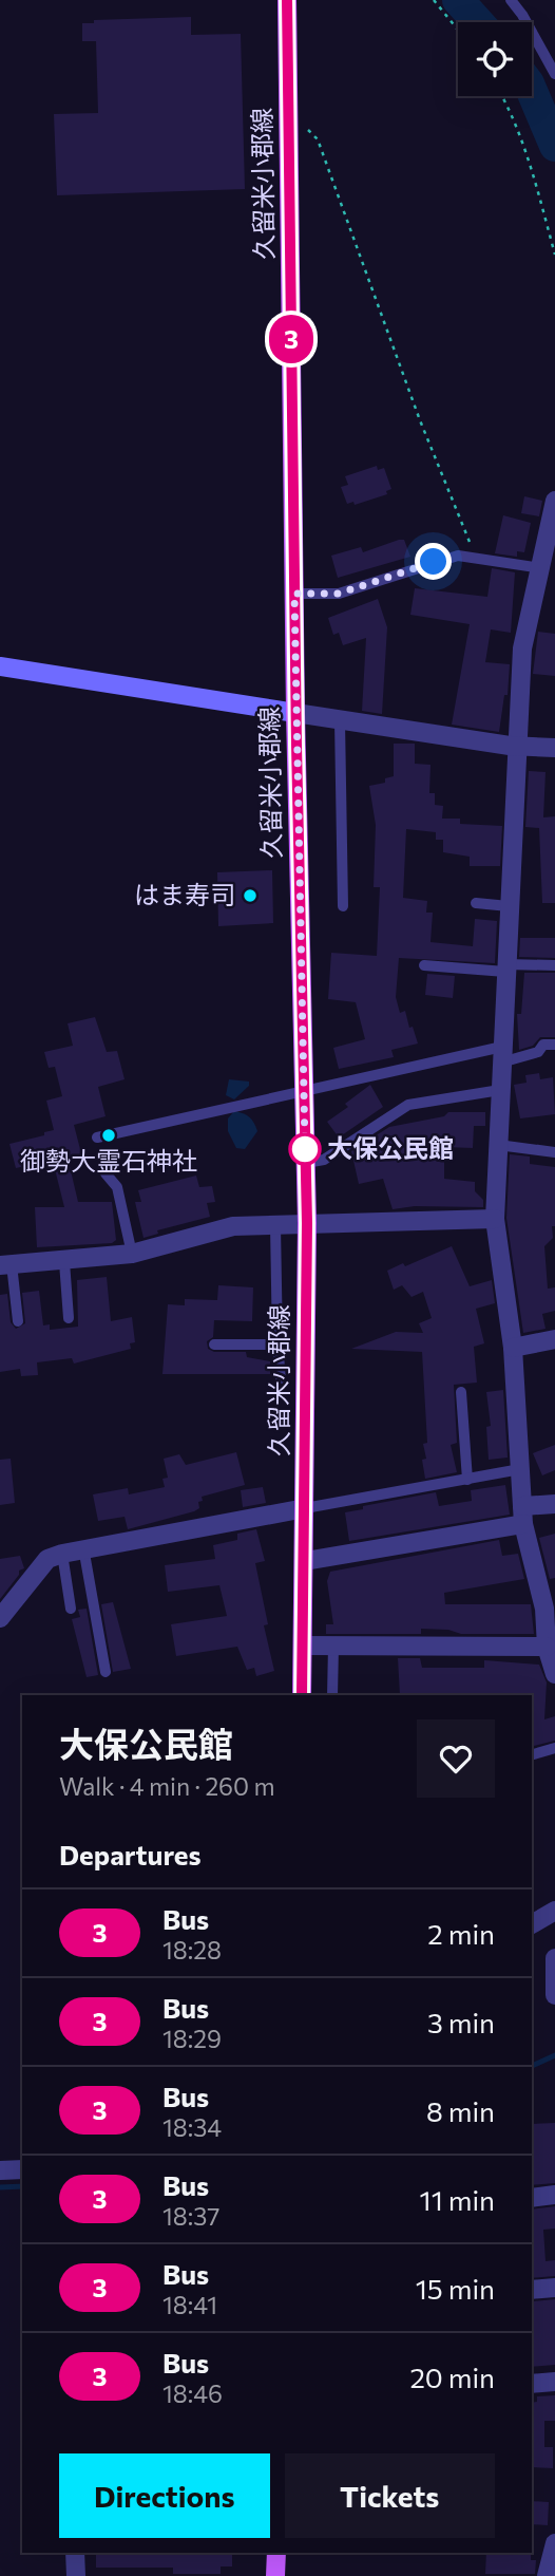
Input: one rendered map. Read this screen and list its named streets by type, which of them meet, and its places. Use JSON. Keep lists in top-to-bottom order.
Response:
{
  "streets": {
    "main road": ["久留米小郡線"]
  },
  "places": ["はま寿司", "御勢大霊石神社", "大保公民館"],
  "lines": ["bus line 3"],
  "page": {
    "on_map": "3",
    "heading": [
      ["大保公民館", "Walk · 4 min · 260 m"],
      "Departures"
    ],
    "list": [
      {
        "mark": "3",
        "name": "Bus",
        "note": "18:28",
        "value": "2 min"
      },
      {
        "mark": "3",
        "name": "Bus",
        "note": "18:29",
        "value": "3 min"
      },
      {
        "mark": "3",
        "name": "Bus",
        "note": "18:34",
        "value": "8 min"
      },
      {
        "mark": "3",
        "name": "Bus",
        "note": "18:37",
        "value": "11 min"
      },
      {
        "mark": "3",
        "name": "Bus",
        "note": "18:41",
        "value": "15 min"
      },
      {
        "mark": "3",
        "name": "Bus",
        "note": "18:46",
        "value": "20 min"
      }
    ],
    "buttons": ["Directions", "Tickets"]
  }
}
